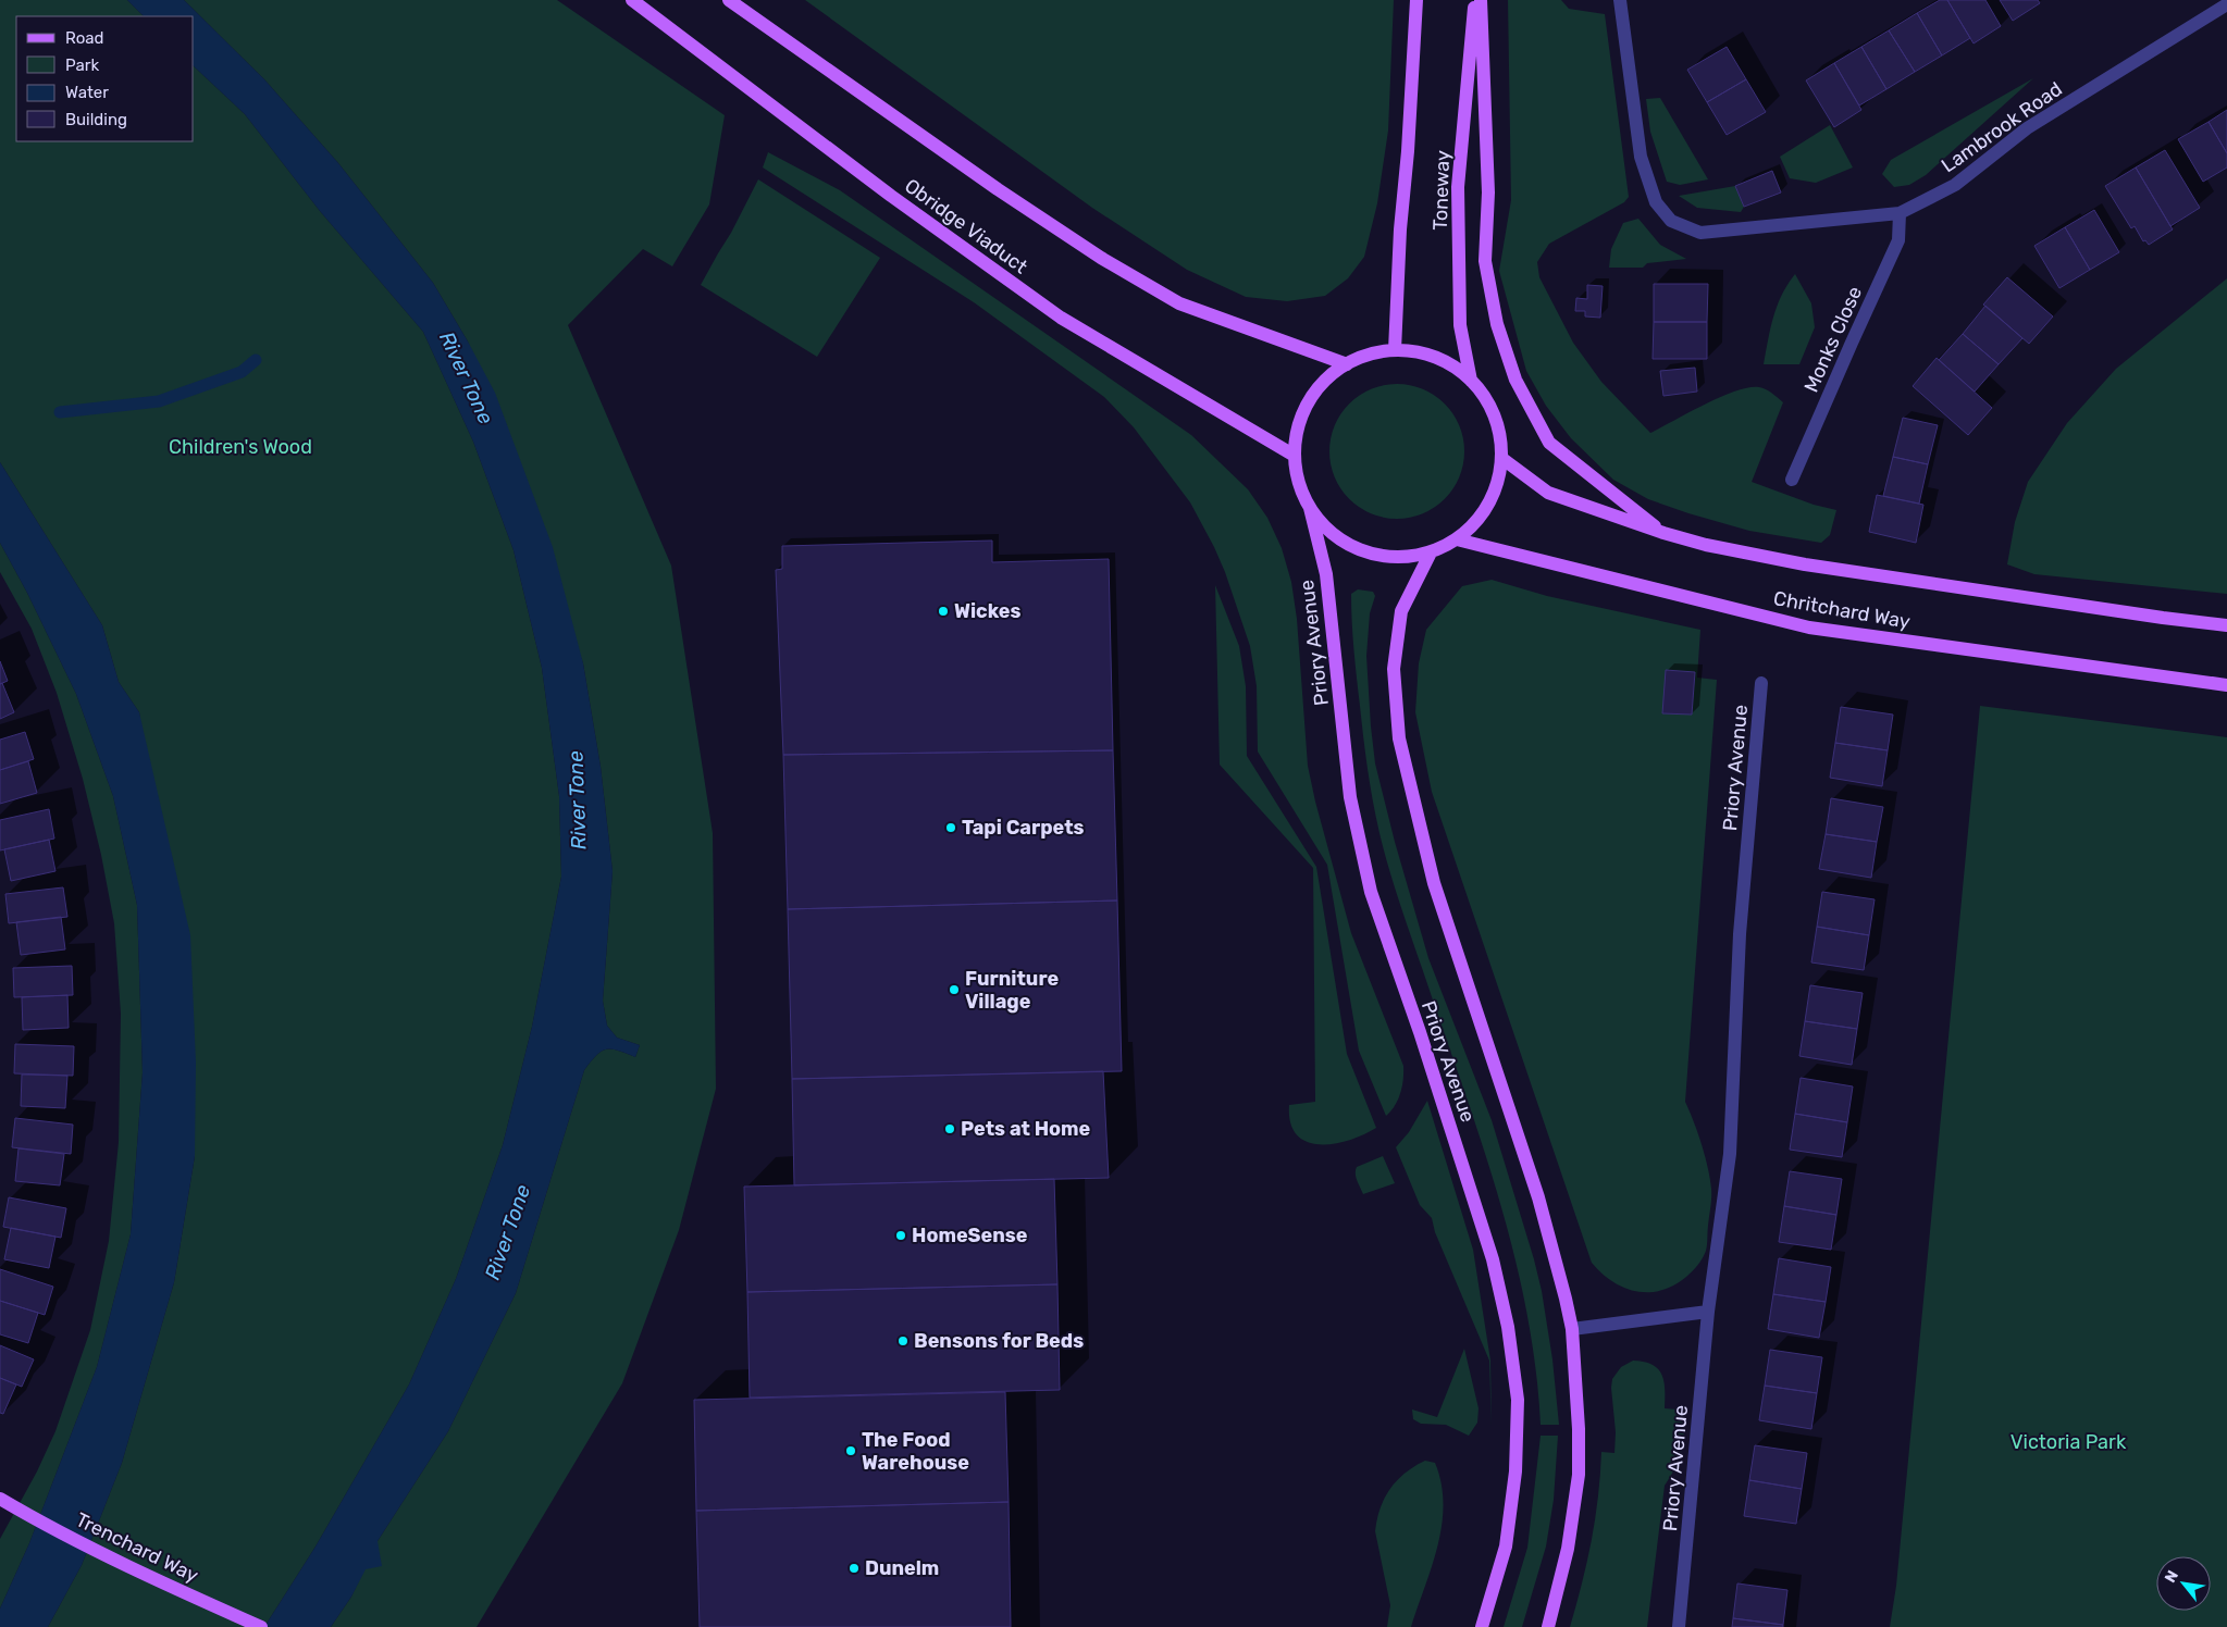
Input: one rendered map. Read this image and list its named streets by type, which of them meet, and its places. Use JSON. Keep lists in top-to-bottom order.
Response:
{
  "streets": {
    "main road": [
      "Toneway",
      "Obridge Viaduct",
      "Chritchard Way",
      "Priory Avenue",
      "Trenchard Way"
    ],
    "street": ["Lambrook Road", "Monks Close"]
  },
  "crossings": [
    ["Lambrook Road", "Monks Close"]
  ],
  "water": ["River Tone"],
  "parks": ["Children's Wood", "Victoria Park"],
  "places": [
    "Wickes",
    "Tapi Carpets",
    "Furniture Village",
    "Pets at Home",
    "HomeSense",
    "Bensons for Beds",
    "The Food Warehouse",
    "Dunelm"
  ],
  "legend": [
    "Road",
    "Park",
    "Water",
    "Building"
  ],
  "north": "top left"
}
